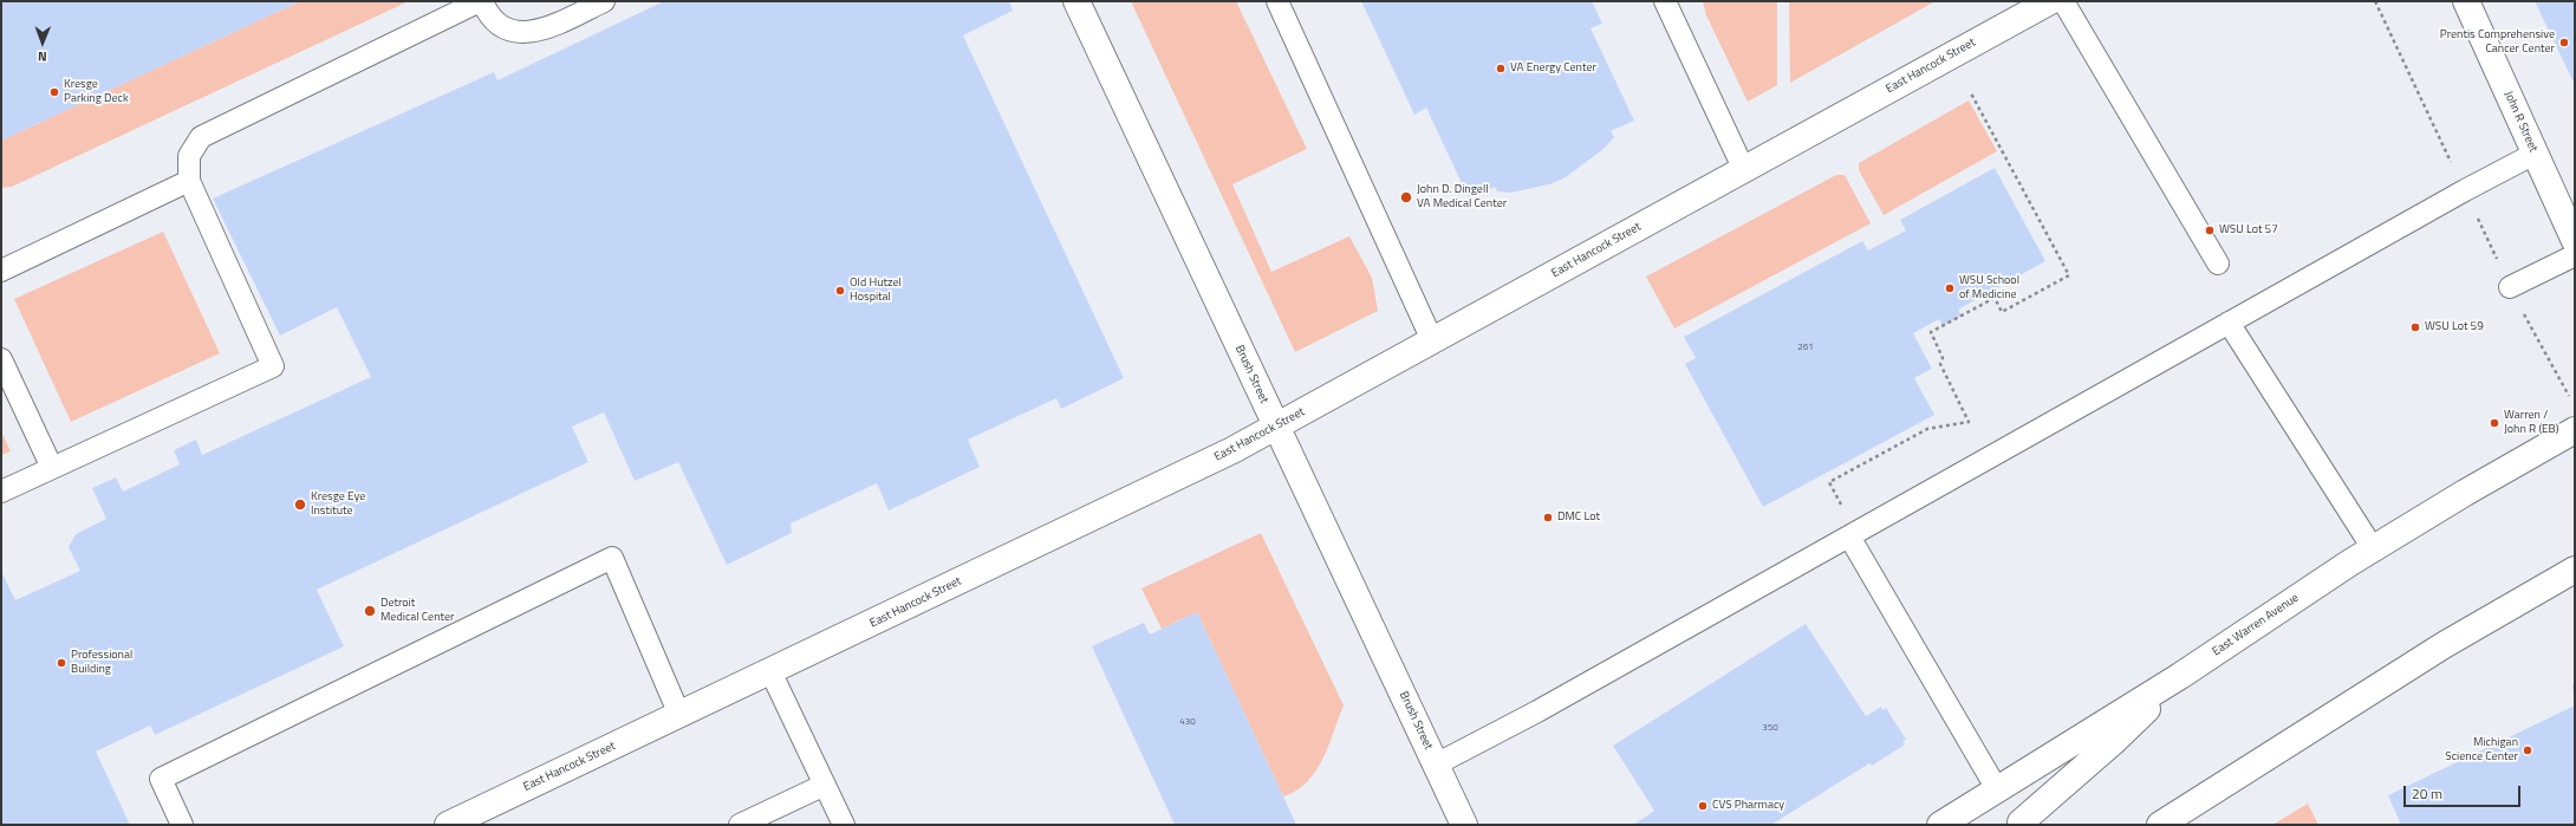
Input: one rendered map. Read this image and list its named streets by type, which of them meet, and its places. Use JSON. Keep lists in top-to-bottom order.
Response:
{
  "streets": {
    "street": [
      "East Hancock Street",
      "John R Street",
      "Brush Street",
      "East Warren Avenue"
    ]
  },
  "crossings": [
    ["East Hancock Street", "Brush Street"]
  ],
  "places": [
    "Prentis Comprehensive Cancer Center",
    "VA Energy Center",
    "Kresge Parking Deck",
    "John D. Dingell VA Medical Center",
    "WSU Lot 57",
    "WSU School of Medicine",
    "Old Hutzel Hospital",
    "WSU Lot 59",
    "Warren / John R (EB)",
    "Kresge Eye Institute",
    "DMC Lot",
    "Detroit Medical Center",
    "Professional Building",
    "Michigan Science Center",
    "CVS Pharmacy"
  ],
  "house_numbers": ["261", "430", "350"],
  "scale_bar": "20 m",
  "north": "bottom"
}
